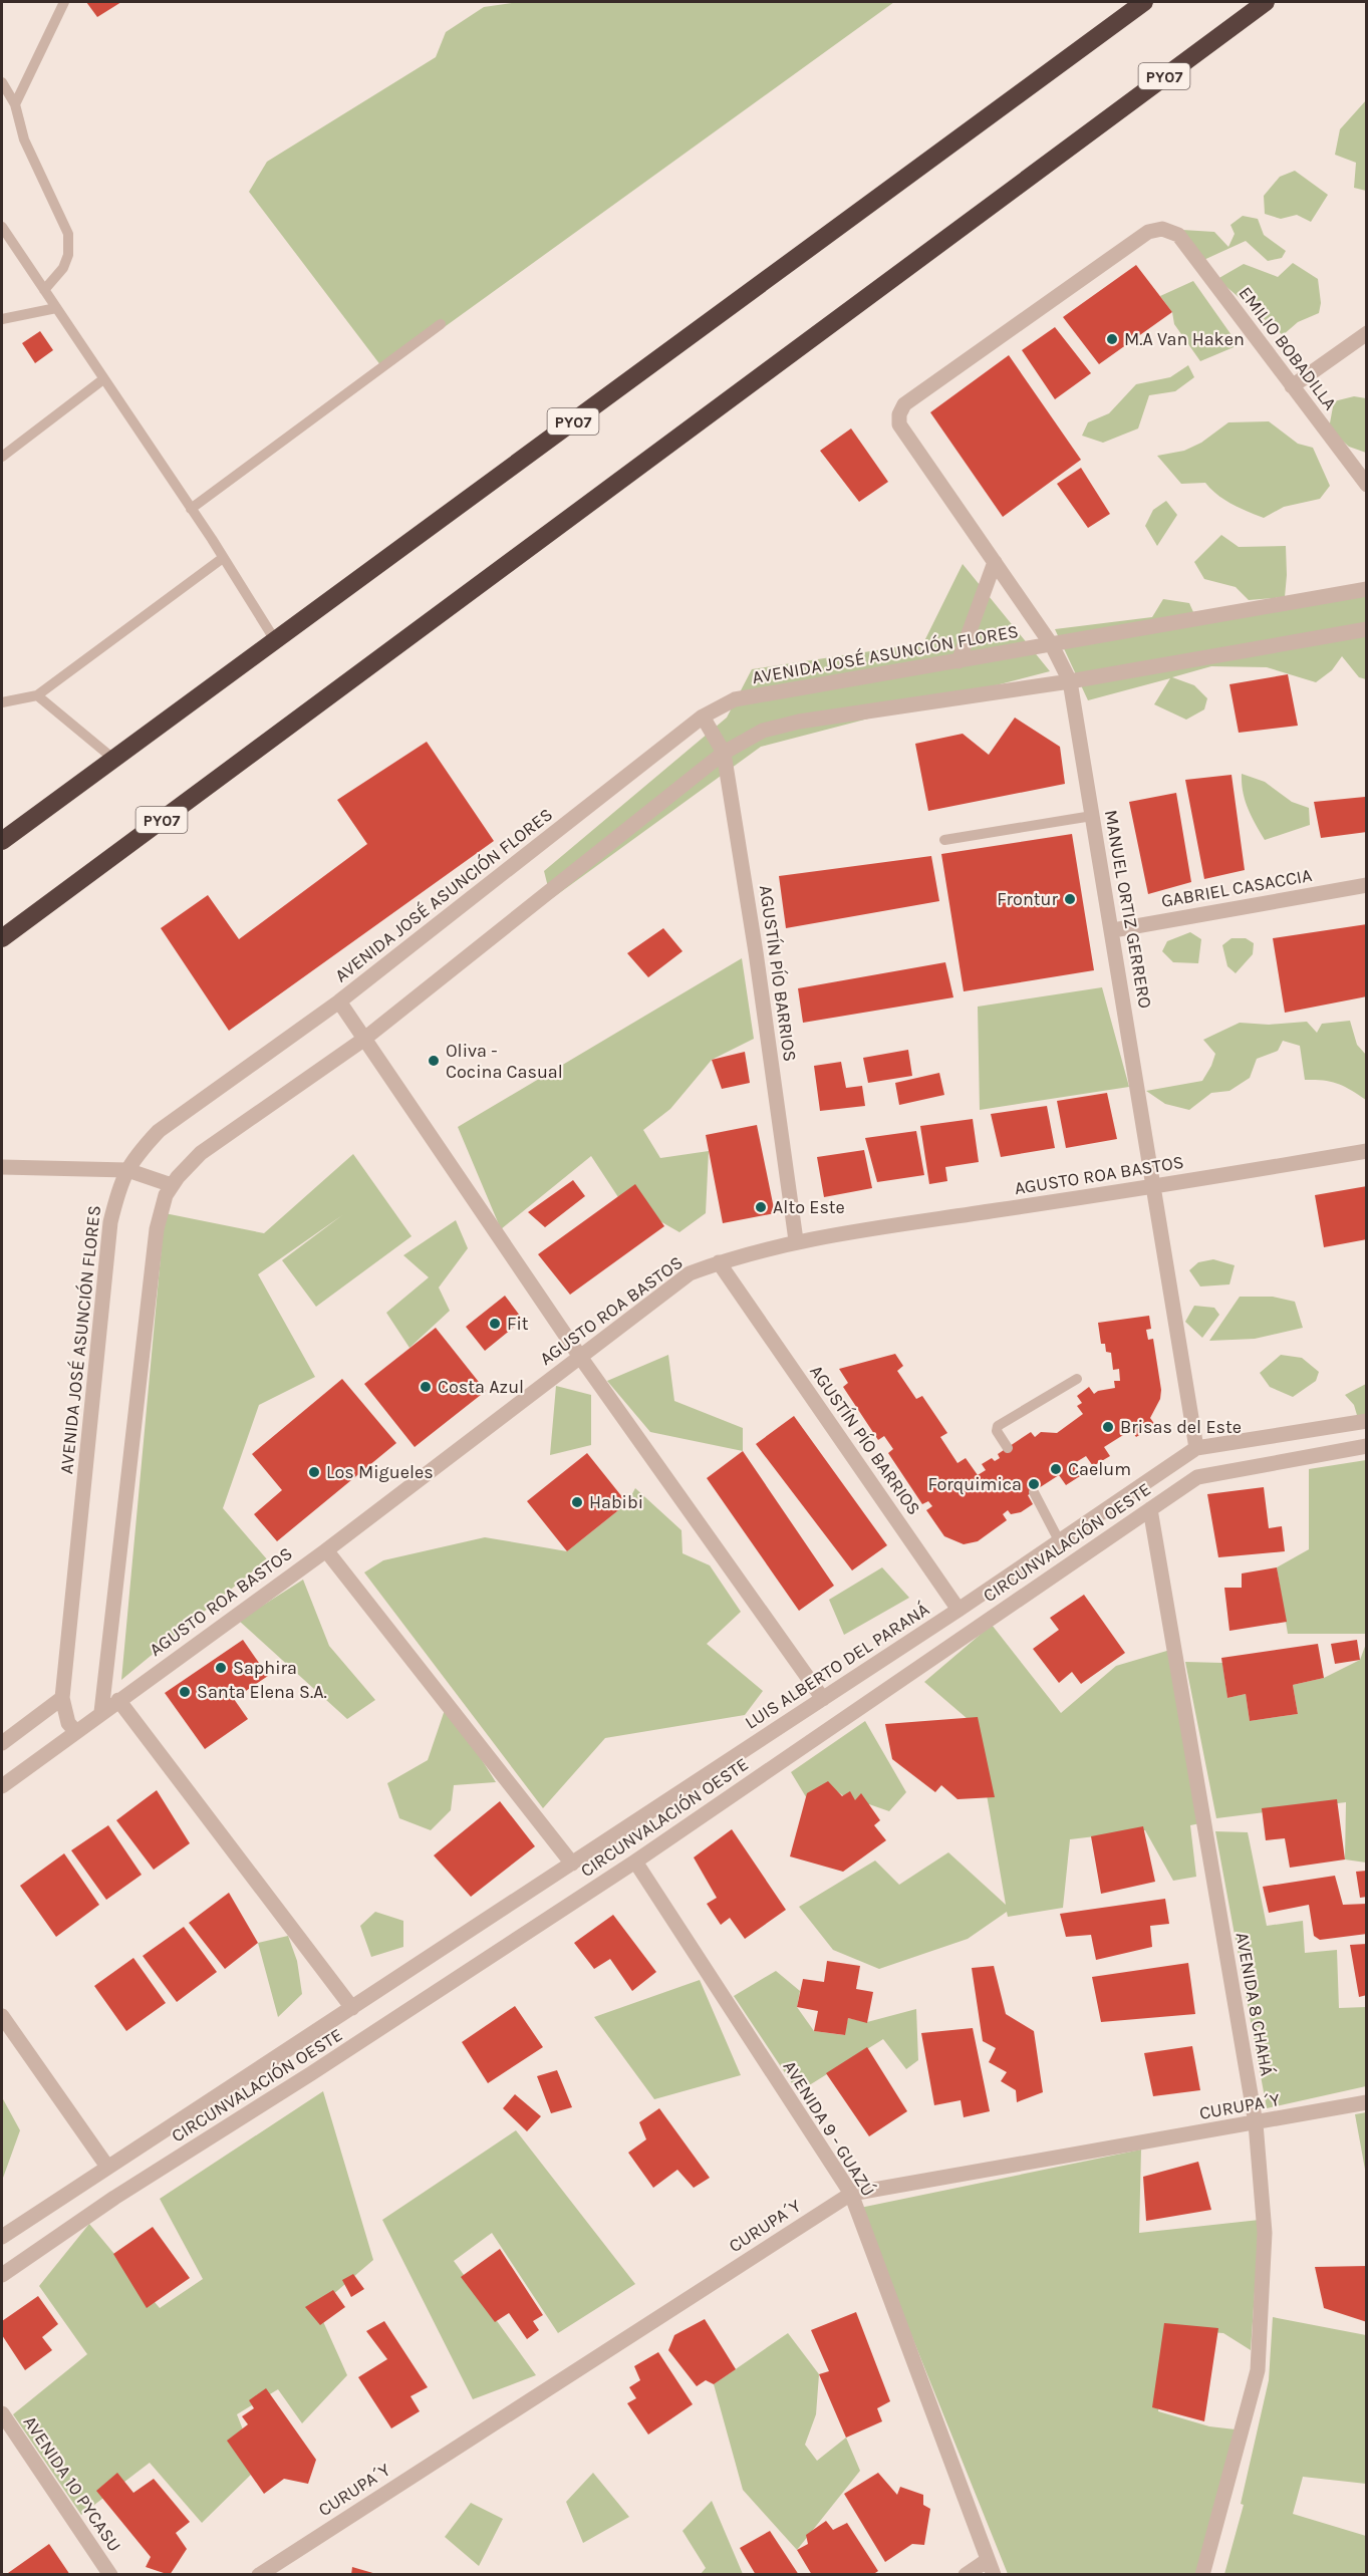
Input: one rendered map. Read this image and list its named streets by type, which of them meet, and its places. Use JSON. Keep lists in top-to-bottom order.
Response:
{
  "streets": {
    "highway": ["PY07"],
    "street": [
      "EMILIO BOBADILLA",
      "AVENIDA JOSÉ ASUNCIÓN FLORES",
      "GABRIEL CASACCIA",
      "MANUEL ORTIZ GERRERO",
      "AGUSTÍN PÍO BARRIOS",
      "AGUSTO ROA BASTOS",
      "CIRCUNVALACIÓN OESTE",
      "LUIS ALBERTO DEL PARANÁ",
      "AVENIDA 8 CHAHÁ",
      "CURUPA´Y",
      "AVENIDA 9 - GUAZÚ",
      "AVENIDA 10 PYCASU"
    ]
  },
  "crossings": [
    ["EMILIO BOBADILLA", "MANUEL ORTIZ GERRERO"],
    ["AVENIDA JOSÉ ASUNCIÓN FLORES", "MANUEL ORTIZ GERRERO"],
    ["AVENIDA JOSÉ ASUNCIÓN FLORES", "AGUSTÍN PÍO BARRIOS"],
    ["AVENIDA JOSÉ ASUNCIÓN FLORES", "AGUSTO ROA BASTOS"],
    ["GABRIEL CASACCIA", "MANUEL ORTIZ GERRERO"],
    ["MANUEL ORTIZ GERRERO", "AGUSTO ROA BASTOS"],
    ["MANUEL ORTIZ GERRERO", "LUIS ALBERTO DEL PARANÁ"],
    ["AGUSTÍN PÍO BARRIOS", "AGUSTO ROA BASTOS"],
    ["AGUSTÍN PÍO BARRIOS", "LUIS ALBERTO DEL PARANÁ"],
    ["CIRCUNVALACIÓN OESTE", "AVENIDA 8 CHAHÁ"],
    ["CIRCUNVALACIÓN OESTE", "AVENIDA 9 - GUAZÚ"],
    ["AVENIDA 8 CHAHÁ", "CURUPA´Y"],
    ["CURUPA´Y", "AVENIDA 9 - GUAZÚ"]
  ],
  "places": [
    "M.A Van Haken",
    "Frontur",
    "Oliva - Cocina Casual",
    "Alto Este",
    "Fit",
    "Costa Azul",
    "Brisas del Este",
    "Caelum",
    "Los Migueles",
    "Forquimica",
    "Habibi",
    "Saphira",
    "Santa Elena S.A."
  ]
}
